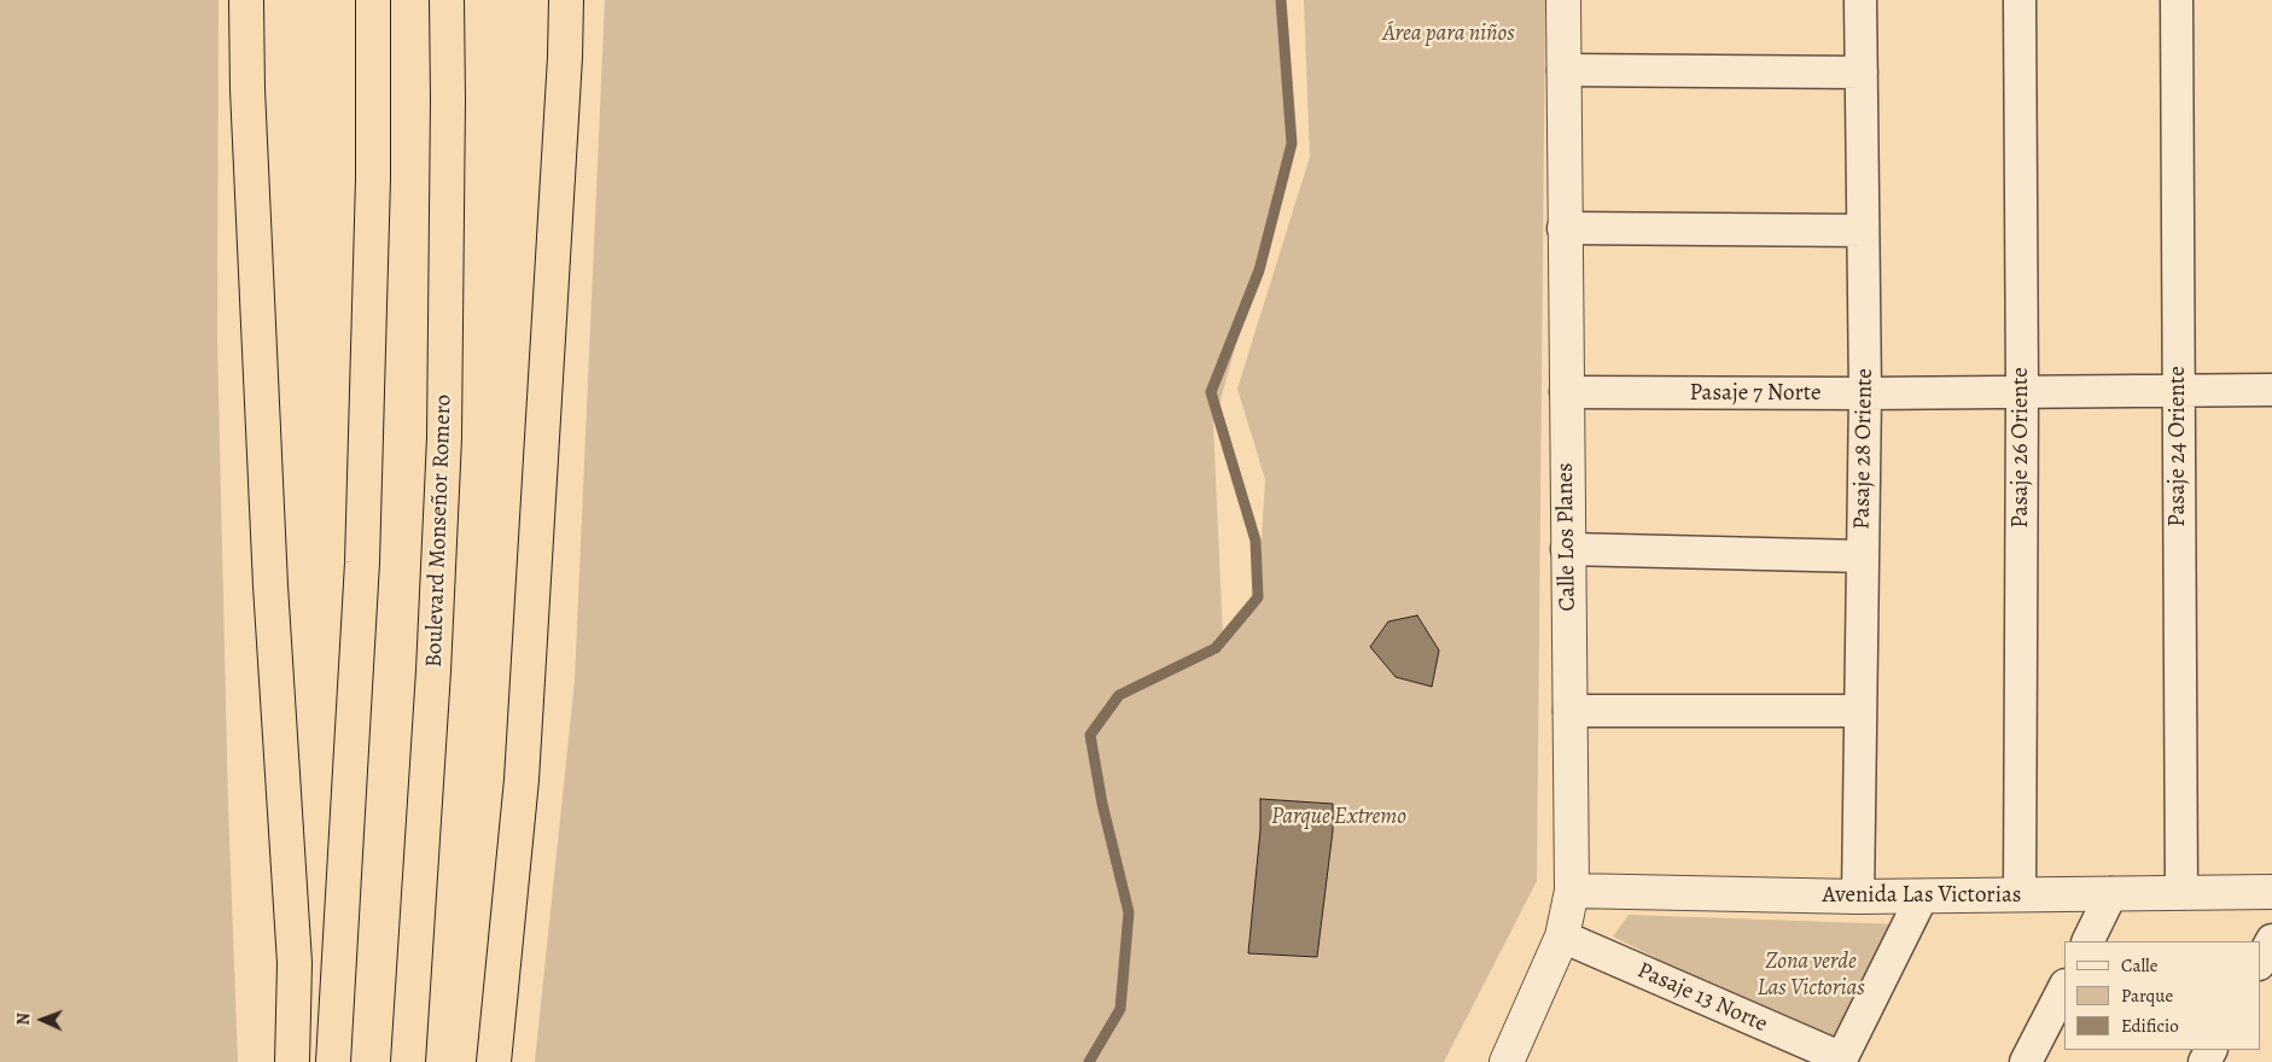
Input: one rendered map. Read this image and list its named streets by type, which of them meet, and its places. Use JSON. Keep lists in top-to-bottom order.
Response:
{
  "streets": {
    "highway": ["Boulevard Monseñor Romero"],
    "street": [
      "Pasaje 7 Norte",
      "Pasaje 24 Oriente",
      "Pasaje 26 Oriente",
      "Pasaje 28 Oriente",
      "Calle Los Planes",
      "Avenida Las Victorias",
      "Pasaje 13 Norte"
    ]
  },
  "crossings": [
    ["Pasaje 7 Norte", "Pasaje 24 Oriente"],
    ["Pasaje 7 Norte", "Pasaje 26 Oriente"],
    ["Pasaje 7 Norte", "Pasaje 28 Oriente"],
    ["Pasaje 7 Norte", "Calle Los Planes"],
    ["Pasaje 24 Oriente", "Avenida Las Victorias"],
    ["Pasaje 26 Oriente", "Avenida Las Victorias"],
    ["Pasaje 28 Oriente", "Avenida Las Victorias"],
    ["Calle Los Planes", "Avenida Las Victorias"],
    ["Calle Los Planes", "Pasaje 13 Norte"]
  ],
  "parks": ["Área para niños", "Parque Extremo", "Zona verde Las Victorias"],
  "legend": ["Calle", "Parque", "Edificio"],
  "north": "left"
}
